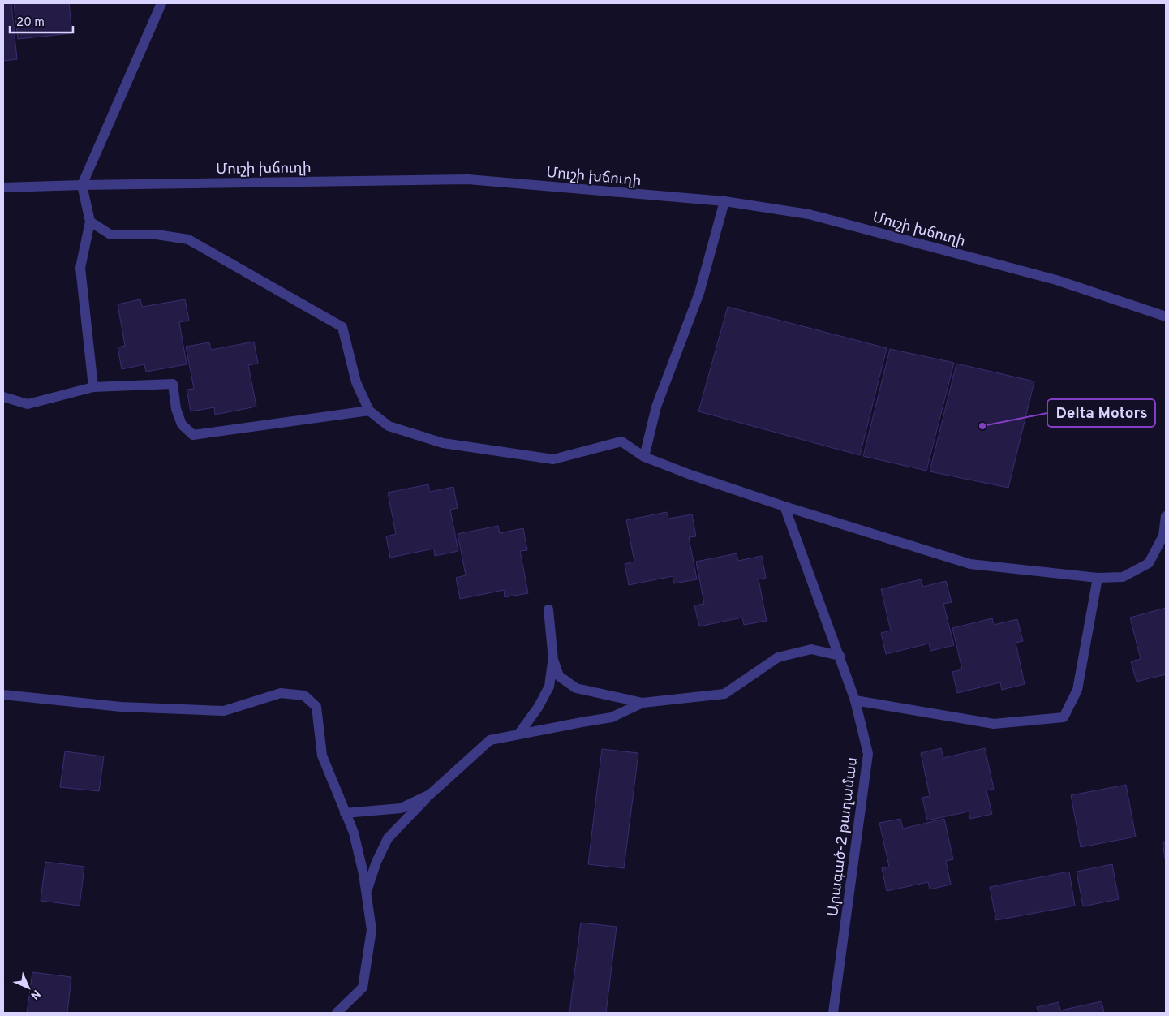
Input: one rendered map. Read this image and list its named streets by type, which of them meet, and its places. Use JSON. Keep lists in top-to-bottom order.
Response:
{
  "streets": {
    "street": ["Մուշի խճուղի", "Արագած-2 թաղամաս"]
  },
  "places": ["Delta Motors"],
  "scale_bar": "20 m",
  "north": "bottom right"
}
